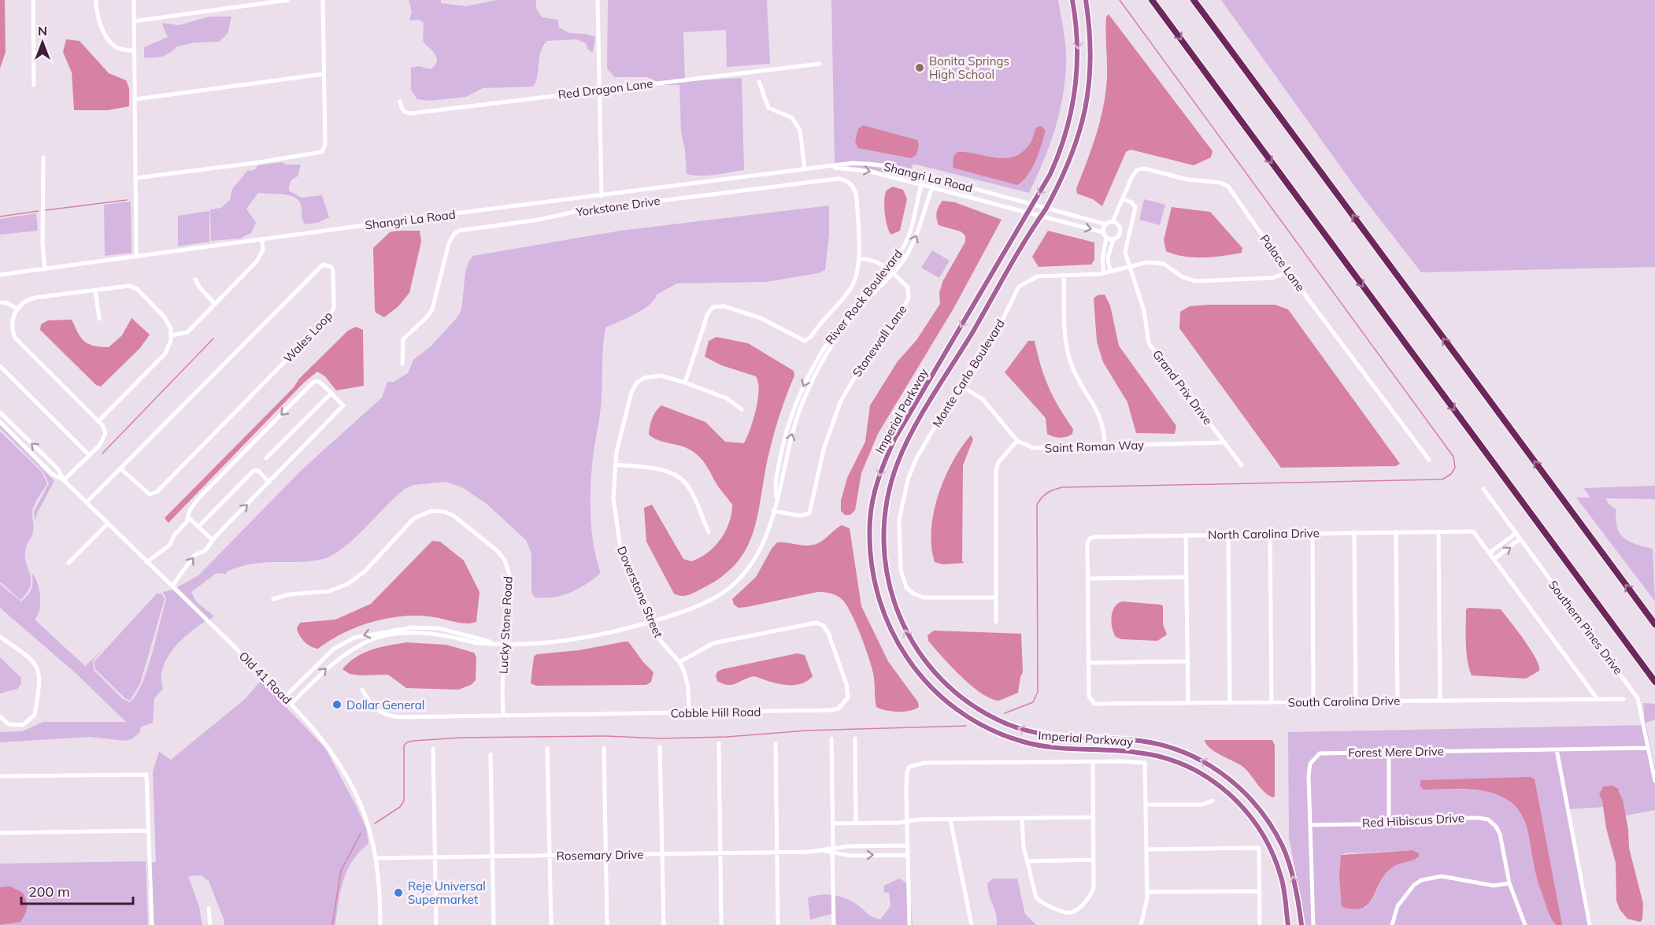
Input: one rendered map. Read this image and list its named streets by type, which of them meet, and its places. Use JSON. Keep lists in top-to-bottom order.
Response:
{
  "streets": {
    "main road": ["Imperial Parkway"],
    "street": [
      "Red Dragon Lane",
      "Shangri La Road",
      "Yorkstone Drive",
      "Palace Lane",
      "River Rock Boulevard",
      "Wales Loop",
      "Stonewall Lane",
      "Monte Carlo Boulevard",
      "Grand Prix Drive",
      "Saint Roman Way",
      "North Carolina Drive",
      "Doverstone Street",
      "Lucky Stone Road",
      "Southern Pines Drive",
      "Old 41 Road",
      "South Carolina Drive",
      "Cobble Hill Road",
      "Forest Mere Drive",
      "Red Hibiscus Drive",
      "Rosemary Drive"
    ]
  },
  "crossings": [
    ["Shangri La Road", "Palace Lane"],
    ["Shangri La Road", "River Rock Boulevard"],
    ["Shangri La Road", "Imperial Parkway"],
    ["Yorkstone Drive", "Doverstone Street"],
    ["Palace Lane", "Monte Carlo Boulevard"],
    ["Palace Lane", "Grand Prix Drive"],
    ["River Rock Boulevard", "Stonewall Lane"],
    ["River Rock Boulevard", "Doverstone Street"],
    ["River Rock Boulevard", "Lucky Stone Road"],
    ["River Rock Boulevard", "Old 41 Road"],
    ["Wales Loop", "Old 41 Road"],
    ["Monte Carlo Boulevard", "Grand Prix Drive"],
    ["Grand Prix Drive", "Saint Roman Way"],
    ["Doverstone Street", "Cobble Hill Road"],
    ["Lucky Stone Road", "Cobble Hill Road"],
    ["Southern Pines Drive", "Forest Mere Drive"],
    ["Old 41 Road", "Rosemary Drive"],
    ["Forest Mere Drive", "Red Hibiscus Drive"]
  ],
  "places": ["Bonita Springs High School", "Dollar General", "Reje Universal Supermarket"],
  "scale_bar": "200 m",
  "north": "top"
}
